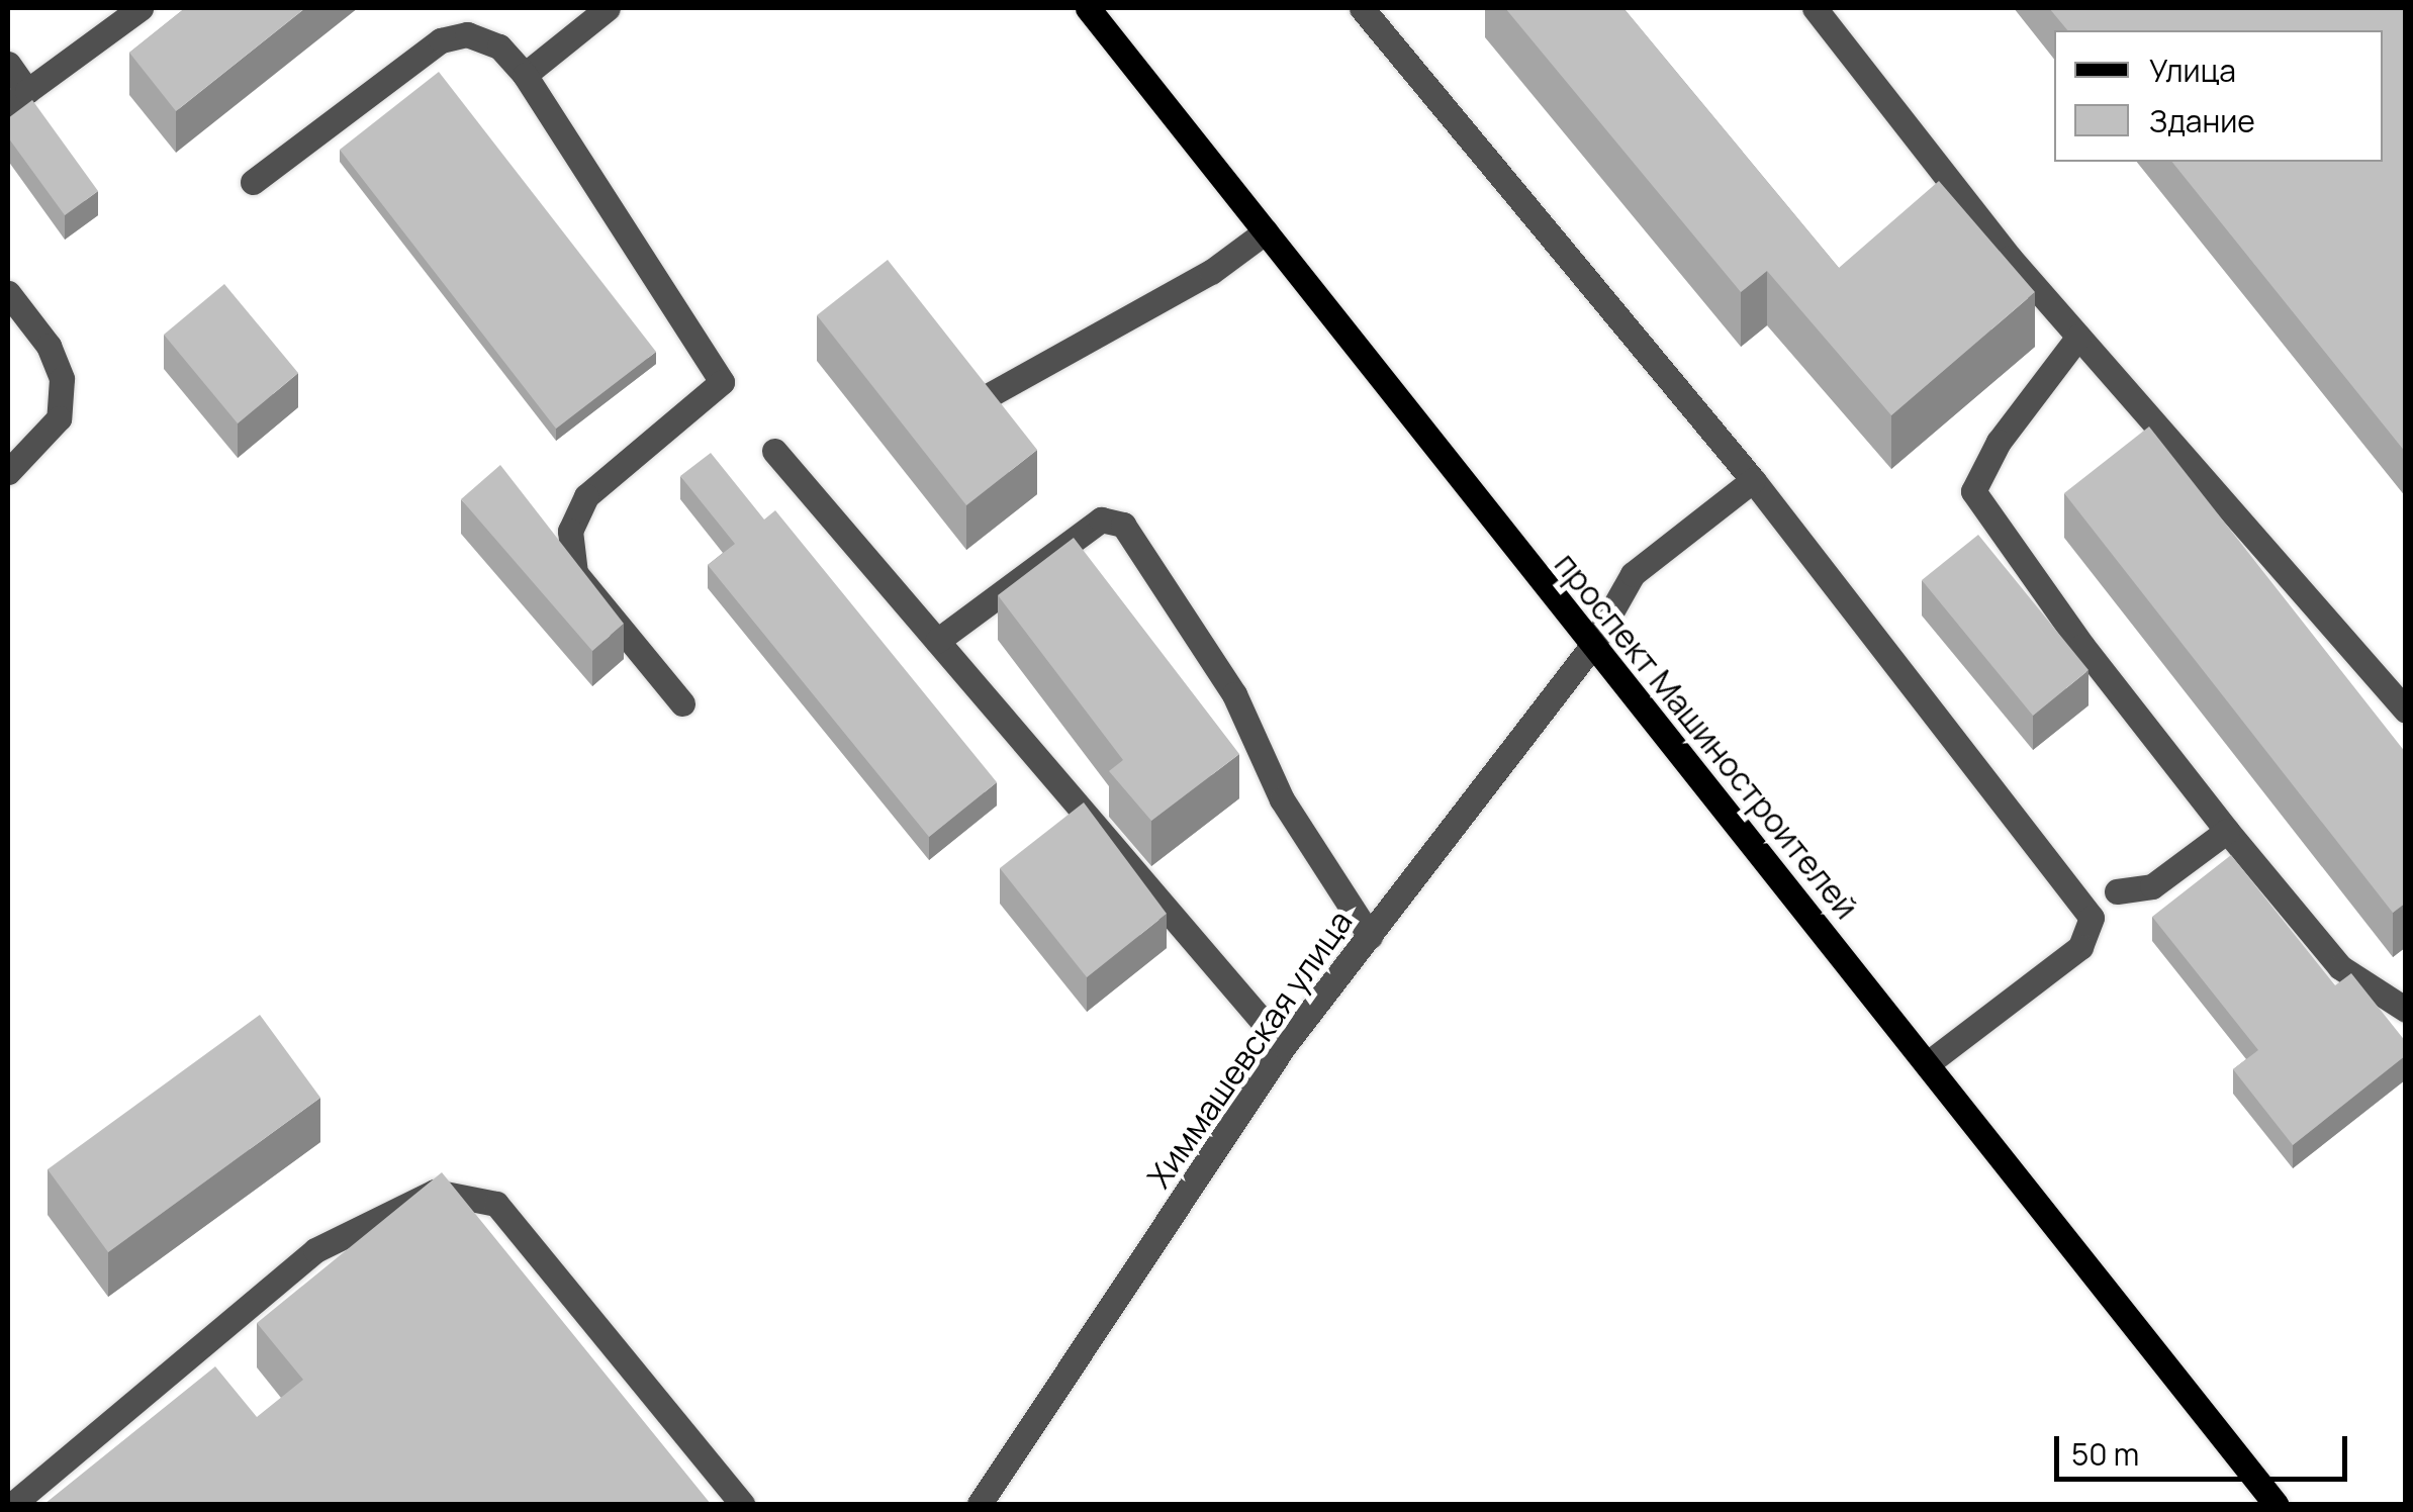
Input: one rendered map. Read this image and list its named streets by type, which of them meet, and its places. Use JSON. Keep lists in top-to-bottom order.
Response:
{
  "streets": {
    "main road": ["проспект Машиностроителей"],
    "street": ["Химмашевская улица"]
  },
  "crossings": [
    ["проспект Машиностроителей", "Химмашевская улица"]
  ],
  "legend": ["Улица", "Здание"],
  "scale_bar": "50 m"
}
